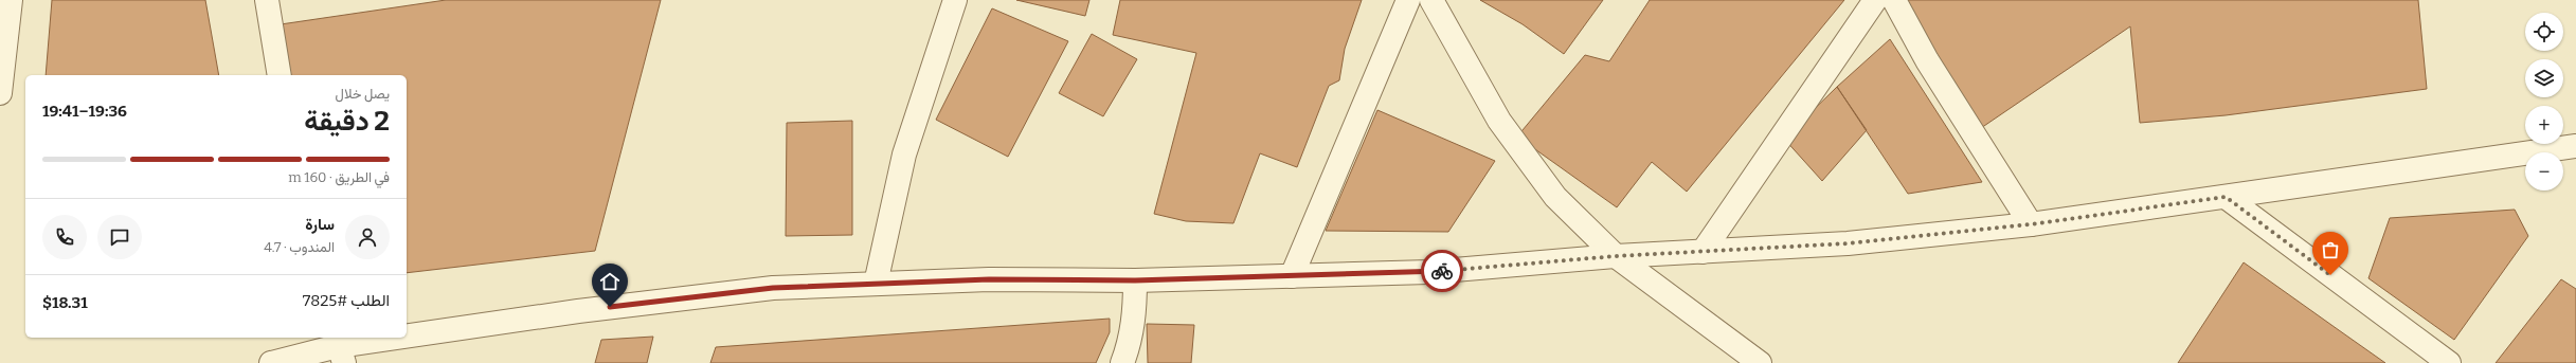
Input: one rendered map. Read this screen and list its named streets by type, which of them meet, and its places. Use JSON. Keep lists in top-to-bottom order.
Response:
{
  "page": {
    "map_buttons": ["+", "−"],
    "heading": ["2 دقيقة", "يصل خلال", "19:36–19:41"],
    "panel": [
      "سارة",
      "المندوب · 4.7",
      "الطلب #7825",
      "$18.31"
    ],
    "bar": "في الطريق · 160 m"
  }
}
